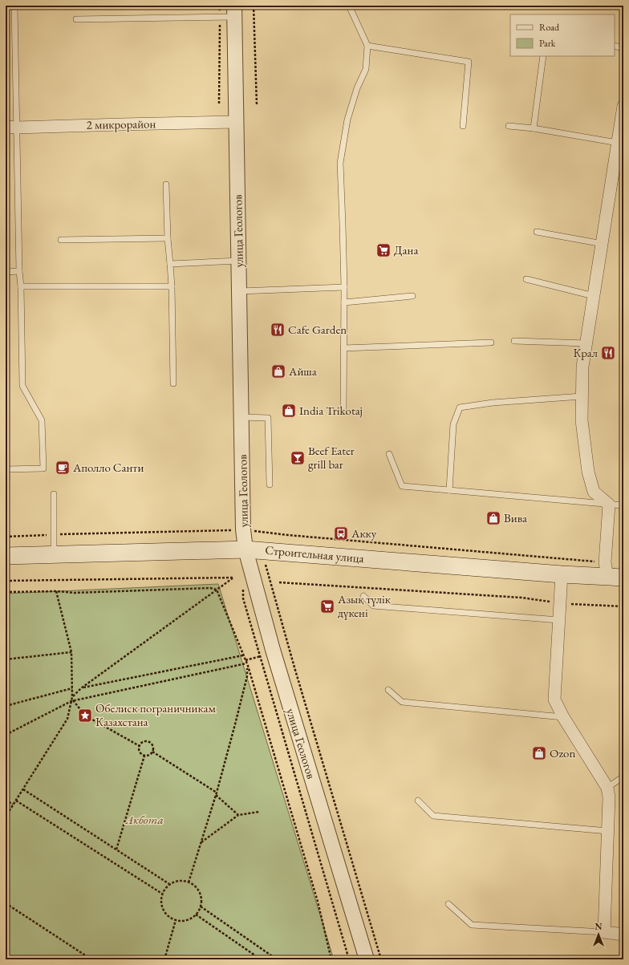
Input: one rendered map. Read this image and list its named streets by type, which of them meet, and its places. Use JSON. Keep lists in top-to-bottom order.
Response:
{
  "streets": {
    "main road": ["Строительная улица"],
    "street": ["2 микрорайон", "улица Геологов"]
  },
  "crossings": [
    ["2 микрорайон", "улица Геологов"],
    ["улица Геологов", "Строительная улица"]
  ],
  "parks": ["Акбота"],
  "places": {
    "supermarket": ["Дана", "Азық түлік дүкені"],
    "restaurant": ["Cafe Garden", "Крал"],
    "shop": [
      "Айша",
      "India Trikotaj",
      "Вива",
      "Ozon"
    ],
    "bar": ["Beef Eater grill bar"],
    "cafe": ["Аполло Санти"],
    "bus stop": ["Акку"],
    "place": ["Обелиск пограничникам Казахстана"]
  },
  "legend": ["Road", "Park"],
  "north": "top"
}
